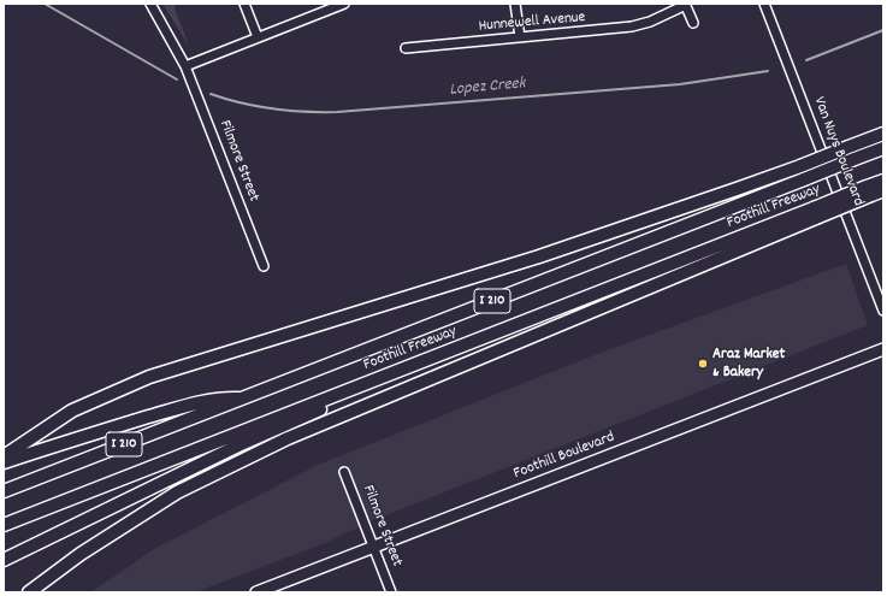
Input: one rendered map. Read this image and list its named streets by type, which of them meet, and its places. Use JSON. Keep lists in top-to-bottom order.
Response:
{
  "streets": {
    "highway": ["Foothill Freeway", "I 210"],
    "main road": ["Foothill Boulevard"],
    "street": ["Hunnewell Avenue", "Van Nuys Boulevard", "Filmore Street"]
  },
  "crossings": [
    ["Filmore Street", "Foothill Boulevard"]
  ],
  "water": ["Lopez Creek"],
  "places": ["Araz Market & Bakery"]
}
